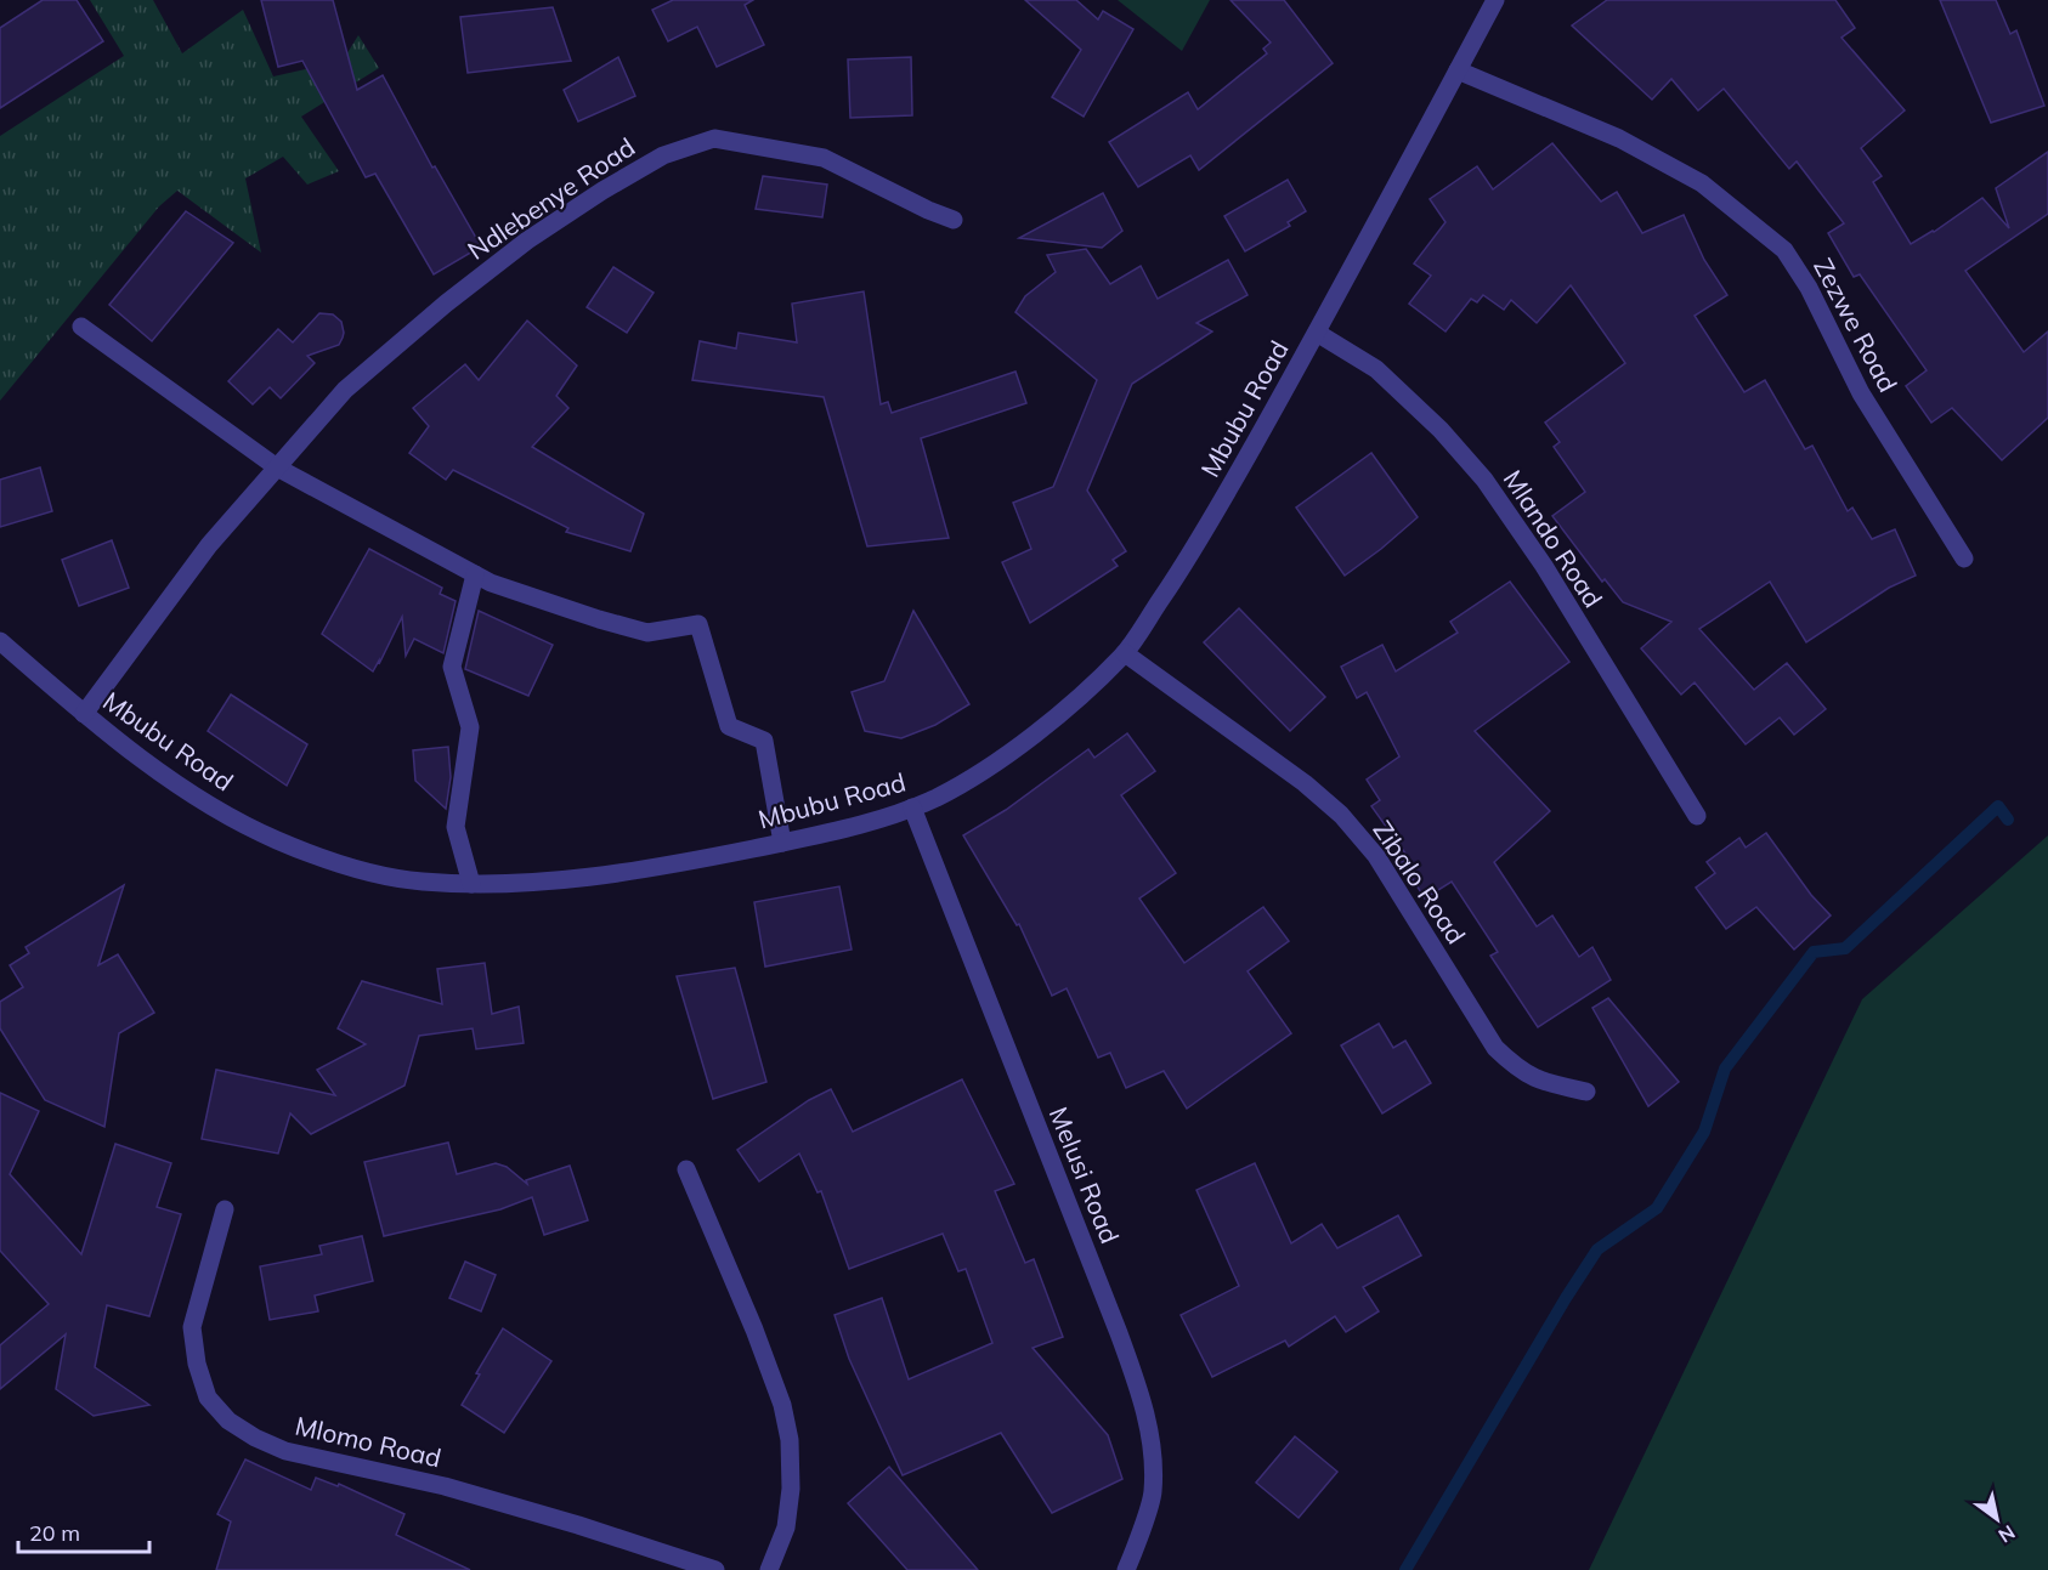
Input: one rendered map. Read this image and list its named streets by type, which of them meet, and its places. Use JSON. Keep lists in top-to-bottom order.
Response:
{
  "streets": {
    "street": [
      "Ndlebenye Road",
      "Zezwe Road",
      "Mbubu Road",
      "Mlando Road",
      "Zibalo Road",
      "Melusi Road",
      "Mlomo Road"
    ]
  },
  "crossings": [
    ["Ndlebenye Road", "Mbubu Road"],
    ["Zezwe Road", "Mbubu Road"],
    ["Mbubu Road", "Mlando Road"],
    ["Mbubu Road", "Zibalo Road"],
    ["Mbubu Road", "Melusi Road"]
  ],
  "scale_bar": "20 m",
  "north": "bottom right"
}
